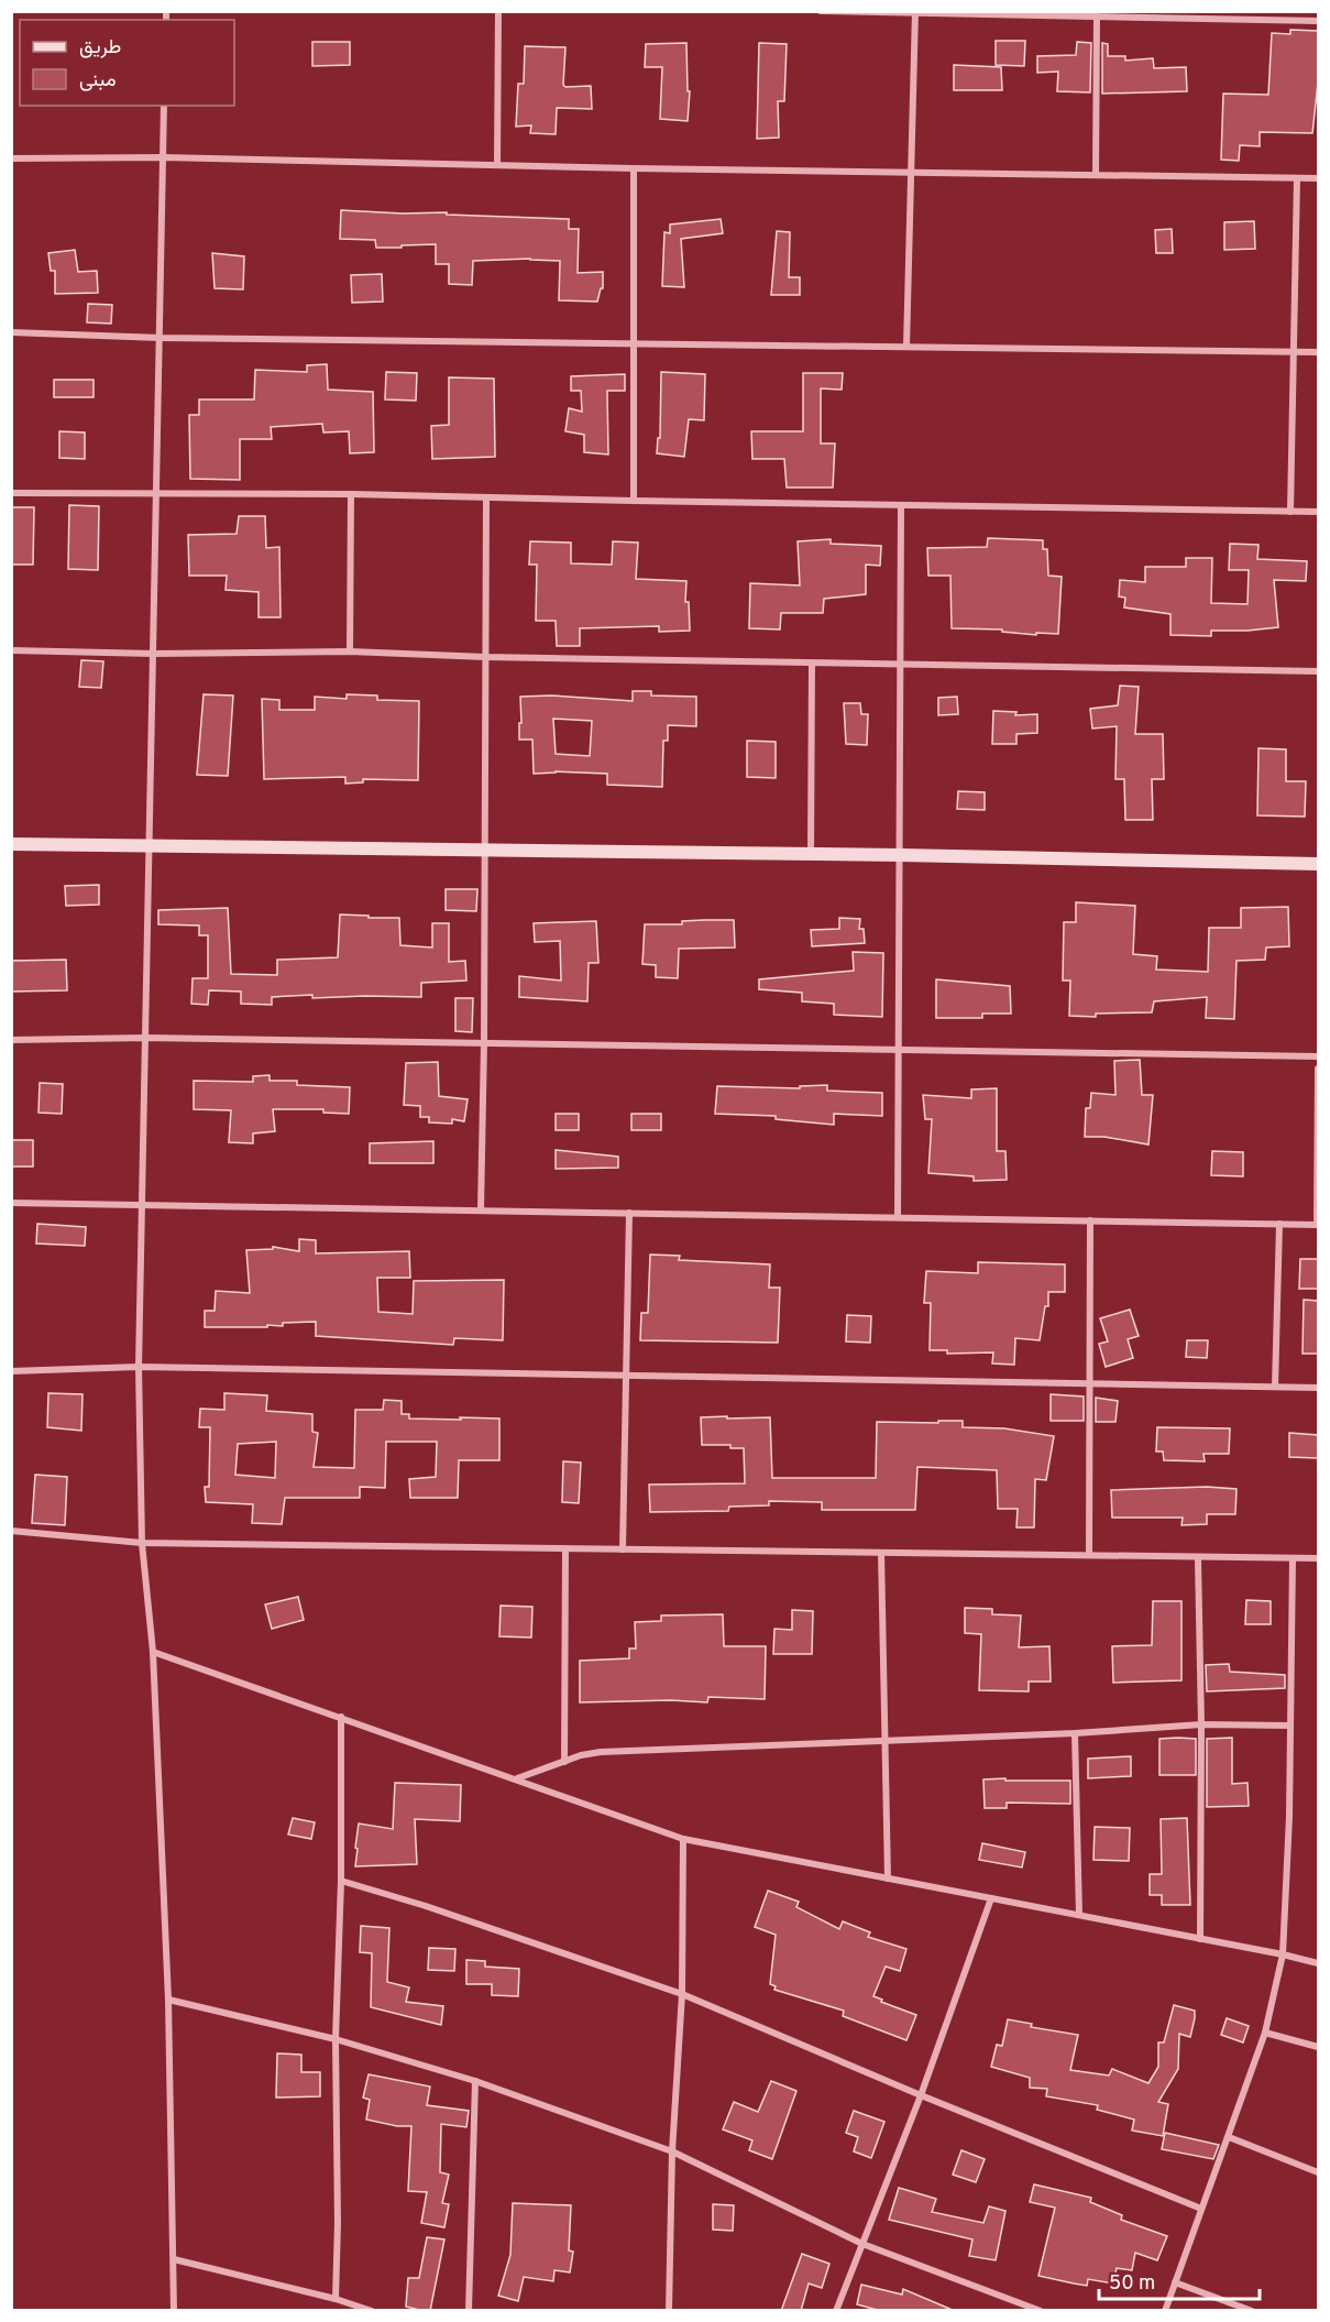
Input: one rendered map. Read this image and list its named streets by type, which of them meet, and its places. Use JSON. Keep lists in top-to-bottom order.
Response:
{
  "legend": ["طريق", "مبنى"],
  "scale_bar": "50 m"
}
